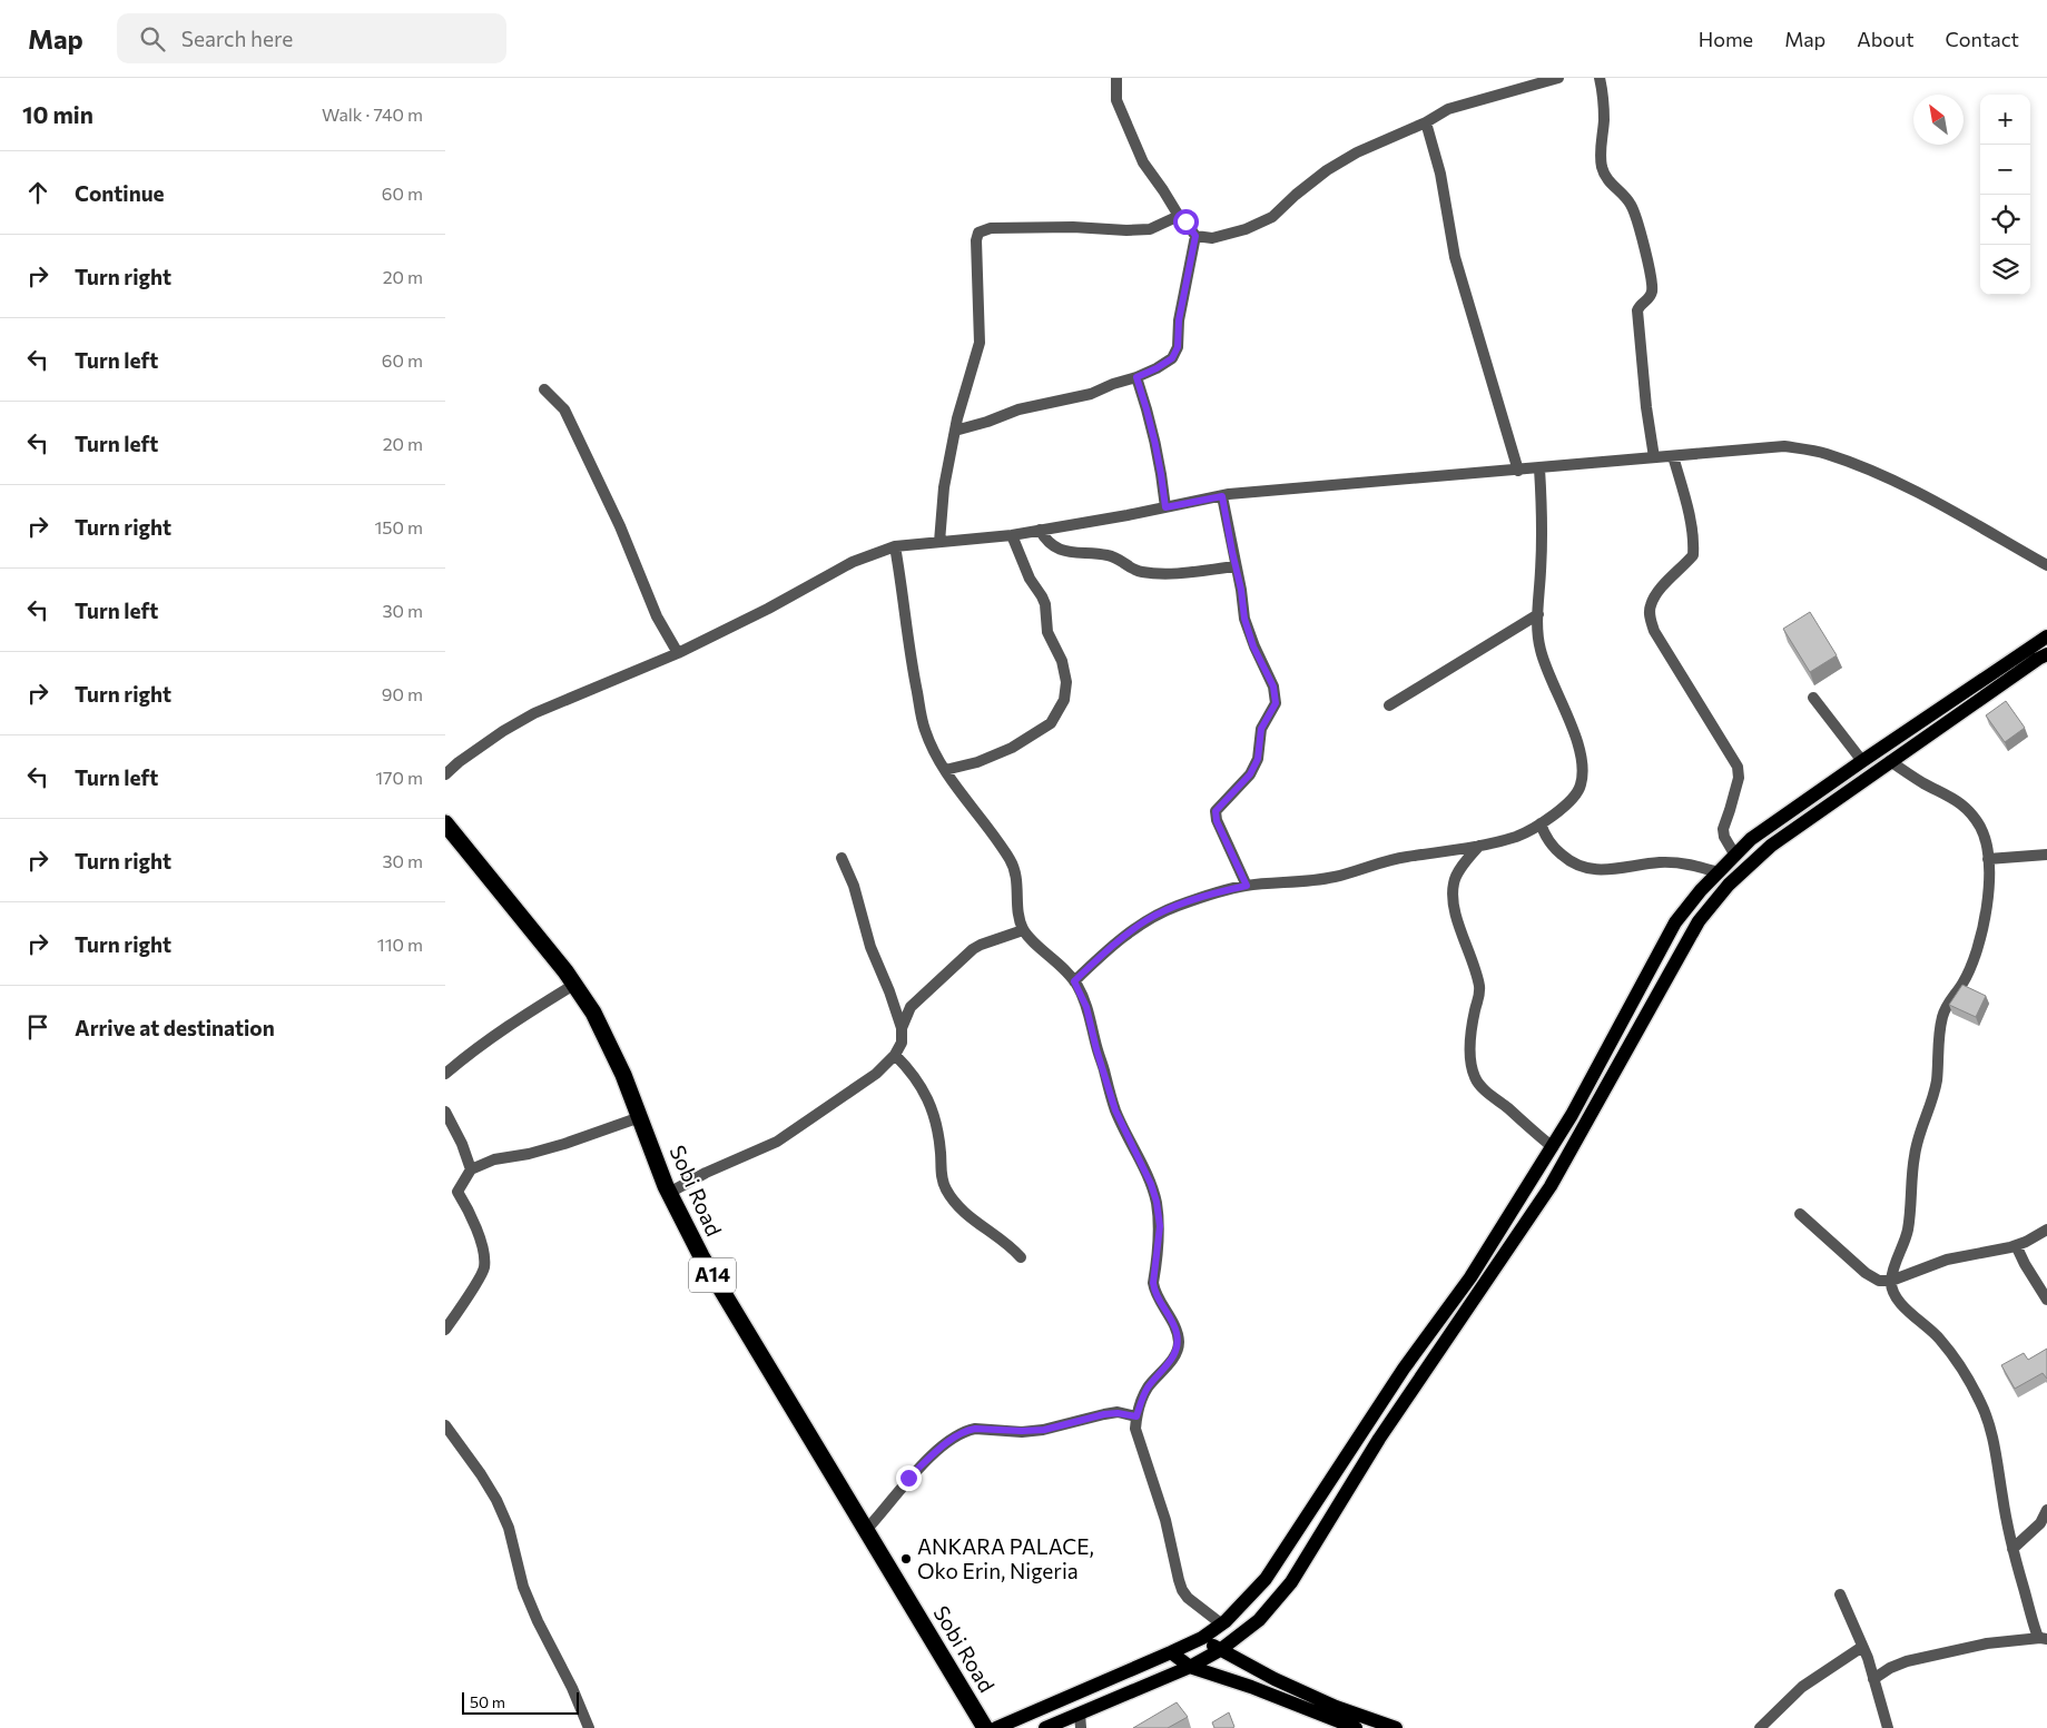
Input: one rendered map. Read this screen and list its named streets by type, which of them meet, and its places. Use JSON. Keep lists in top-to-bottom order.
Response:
{
  "streets": {
    "highway": ["Sobi Road", "A14"]
  },
  "places": ["ANKARA PALACE, Oko Erin, Nigeria"],
  "scale_bar": "50 m",
  "north": "top left",
  "page": {
    "header": "Map",
    "search": "Search here",
    "nav": [
      "Home",
      "Map",
      "About",
      "Contact"
    ],
    "heading": ["10 min", "Walk · 740 m"],
    "map_buttons": ["+", "−"],
    "list": [
      ["Continue", "60 m"],
      ["Turn right", "20 m"],
      ["Turn left", "60 m"],
      ["Turn left", "20 m"],
      ["Turn right", "150 m"],
      ["Turn left", "30 m"],
      ["Turn right", "90 m"],
      ["Turn left", "170 m"],
      ["Turn right", "30 m"],
      ["Turn right", "110 m"],
      "Arrive at destination"
    ],
    "scale": "50 m"
  }
}
